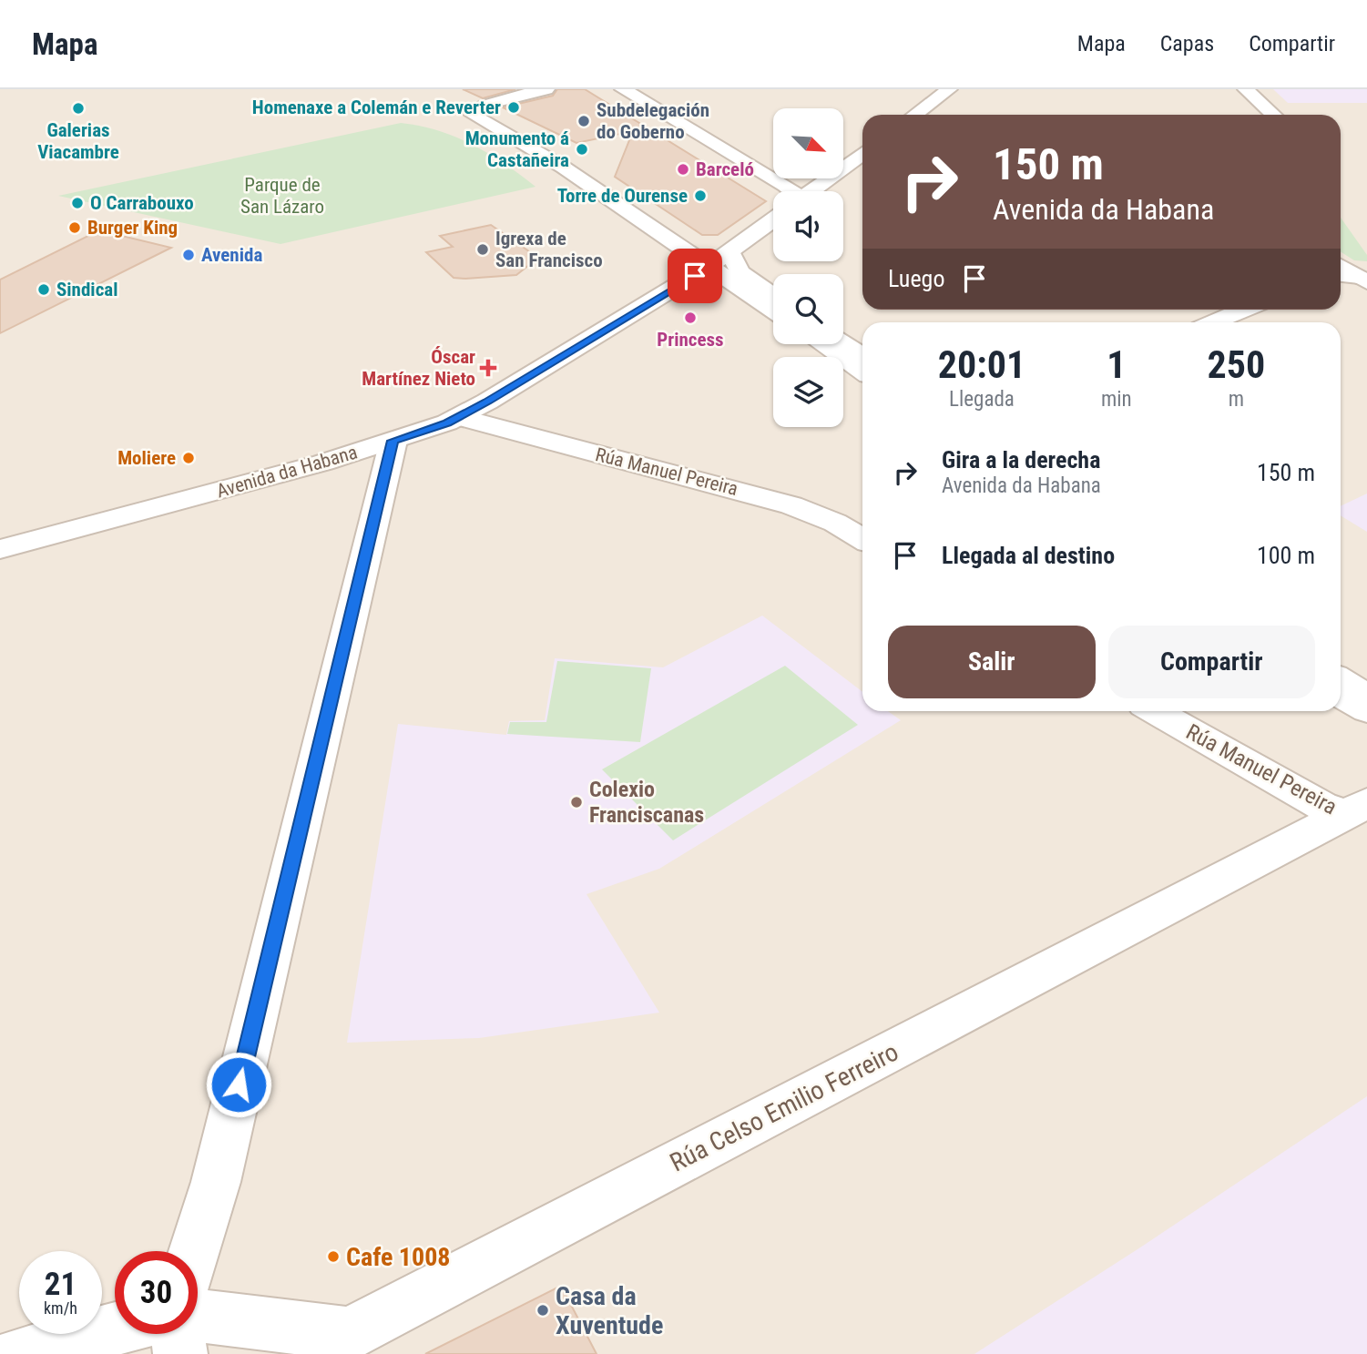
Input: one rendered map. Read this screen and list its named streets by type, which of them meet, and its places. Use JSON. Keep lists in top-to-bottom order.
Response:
{
  "streets": {
    "street": ["Avenida da Habana", "Rúa Manuel Pereira", "Rúa Celso Emilio Ferreiro"]
  },
  "crossings": [
    ["Avenida da Habana", "Rúa Manuel Pereira"],
    ["Rúa Manuel Pereira", "Rúa Celso Emilio Ferreiro"]
  ],
  "parks": ["Parque de San Lázaro"],
  "places": {
    "other": [
      "Homenaxe a Colemán e Reverter",
      "Galerias Viacambre",
      "Subdelegación do Goberno",
      "Monumento á Castañeira",
      "Barceló",
      "Torre de Ourense",
      "O Carrabouxo",
      "Burger King",
      "Igrexa de San Francisco",
      "Avenida",
      "Sindical",
      "Princess",
      "Moliere",
      "Colexio Franciscanas",
      "Cafe 1008",
      "Casa da Xuventude"
    ],
    "health": ["Óscar Martínez Nieto"]
  },
  "north": "bottom right",
  "page": {
    "header": "Mapa",
    "nav": ["Mapa", "Capas", "Compartir"],
    "turn": ["150 m", "Avenida da Habana"],
    "then": "Luego",
    "eta": [
      "20:01",
      "Llegada",
      "1",
      "min",
      "250",
      "m"
    ],
    "list": [
      {
        "name": "Gira a la derecha",
        "note": "Avenida da Habana",
        "value": "150 m"
      },
      {
        "name": "Llegada al destino",
        "value": "100 m"
      }
    ],
    "buttons": ["Salir", "Compartir"],
    "speed": "21 km/h",
    "limit": "30"
  }
}
